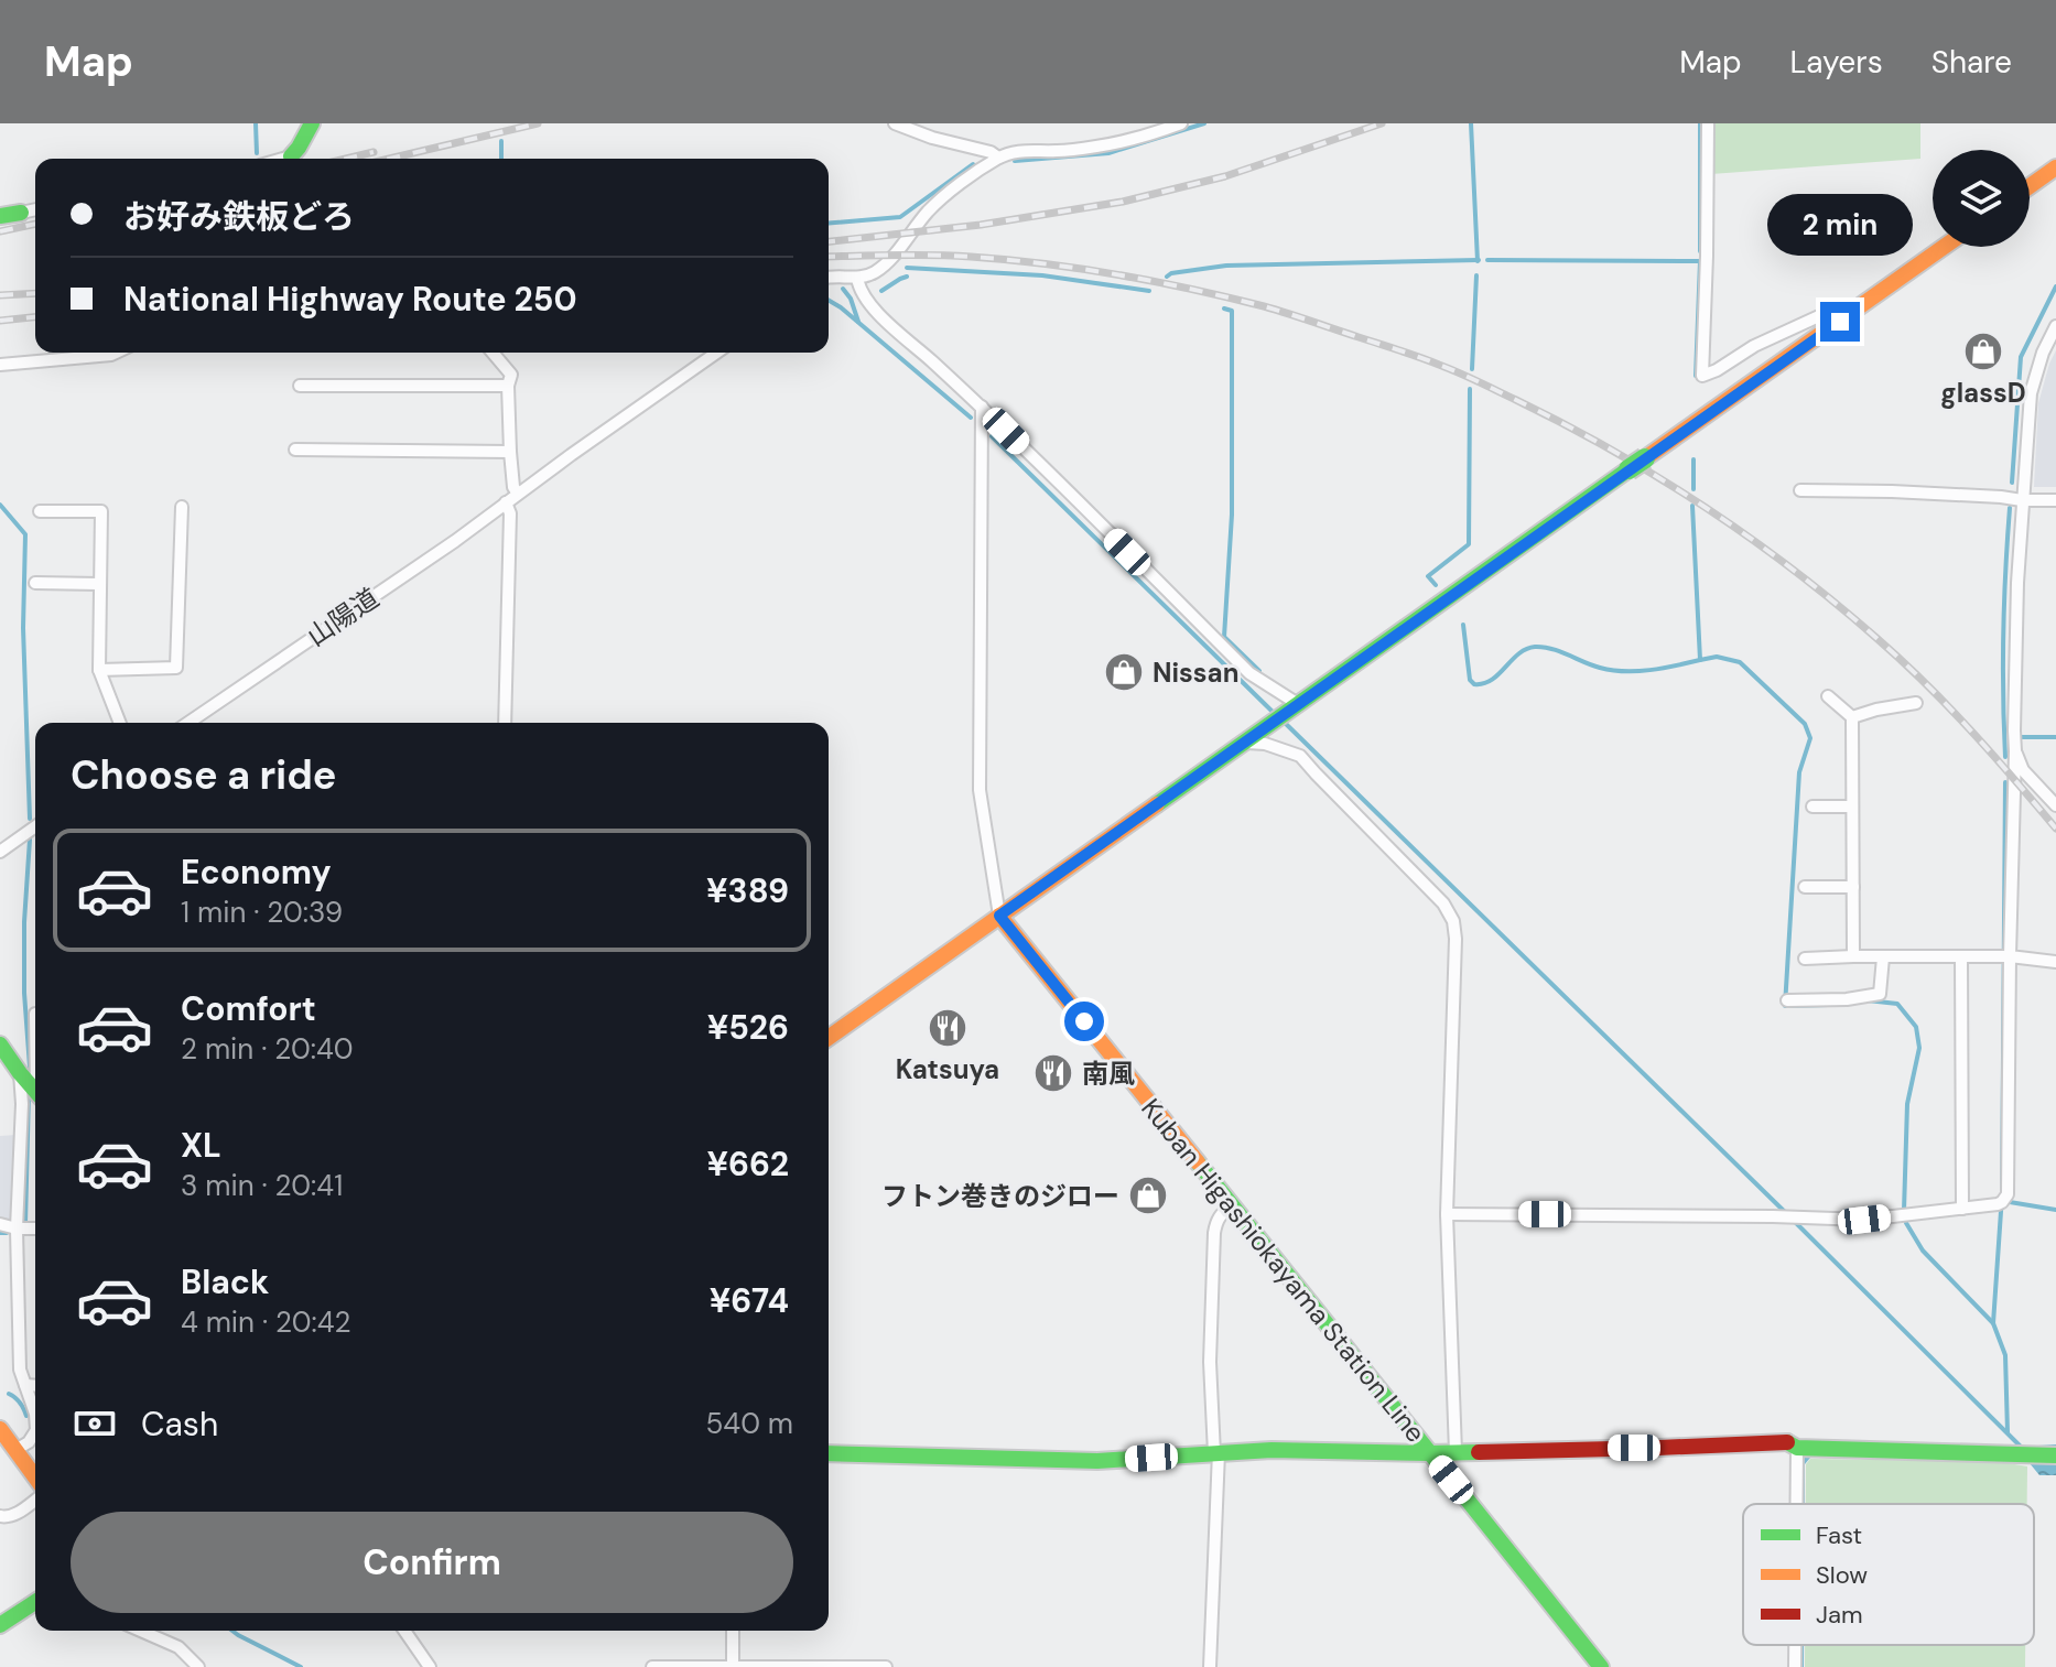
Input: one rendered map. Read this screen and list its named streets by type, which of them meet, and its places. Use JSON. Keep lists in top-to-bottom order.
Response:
{
  "streets": {
    "main road": ["Kuban Higashiokayama Station Line"],
    "street": ["山陽道"]
  },
  "places": {
    "shop": ["glassD", "Nissan", "フトン巻きのジロー"],
    "restaurant": ["Katsuya", "南風"]
  },
  "legend": ["Fast", "Slow", "Jam"],
  "page": {
    "header": "Map",
    "nav": ["Map", "Layers", "Share"],
    "banner": ["お好み鉄板どろ", "National Highway Route 250"],
    "bubble": "2 min",
    "heading": "Choose a ride",
    "list": [
      {
        "name": "Economy",
        "note": "1 min · 20:39",
        "value": "¥389"
      },
      {
        "name": "Comfort",
        "note": "2 min · 20:40",
        "value": "¥526"
      },
      {
        "name": "XL",
        "note": "3 min · 20:41",
        "value": "¥662"
      },
      {
        "name": "Black",
        "note": "4 min · 20:42",
        "value": "¥674"
      }
    ],
    "pay": ["Cash", "540 m"],
    "buttons": "Confirm"
  }
}
